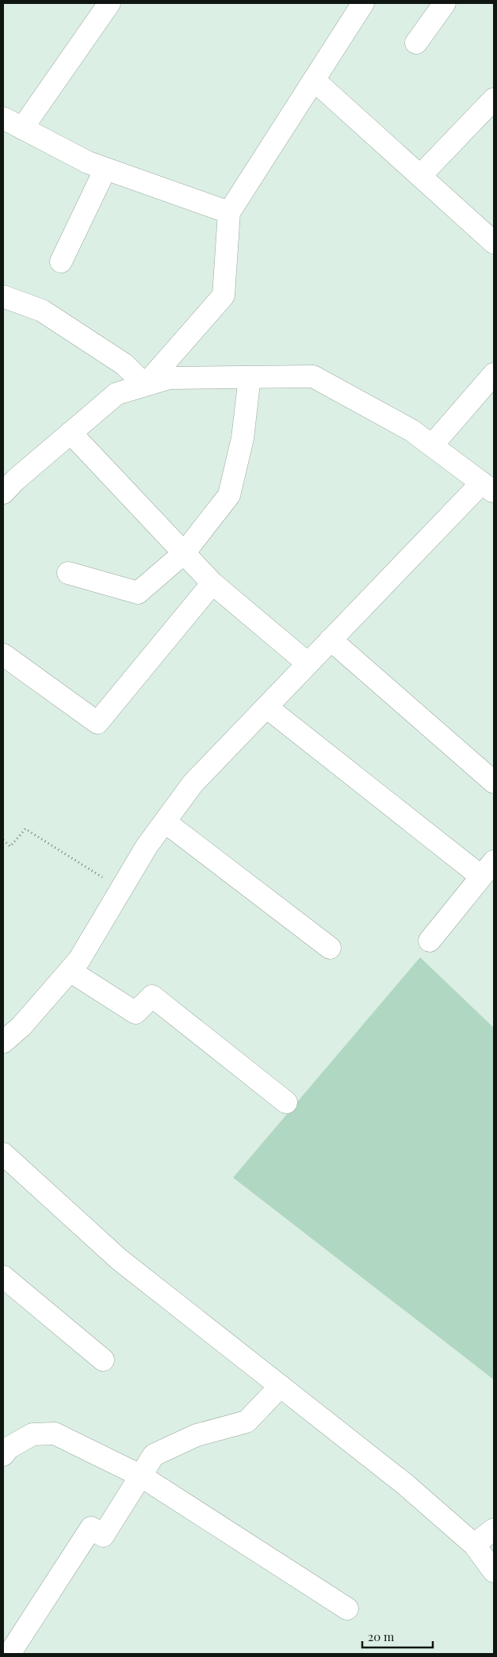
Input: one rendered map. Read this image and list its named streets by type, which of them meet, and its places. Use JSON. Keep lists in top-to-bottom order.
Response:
{
  "scale_bar": "20 m"
}
